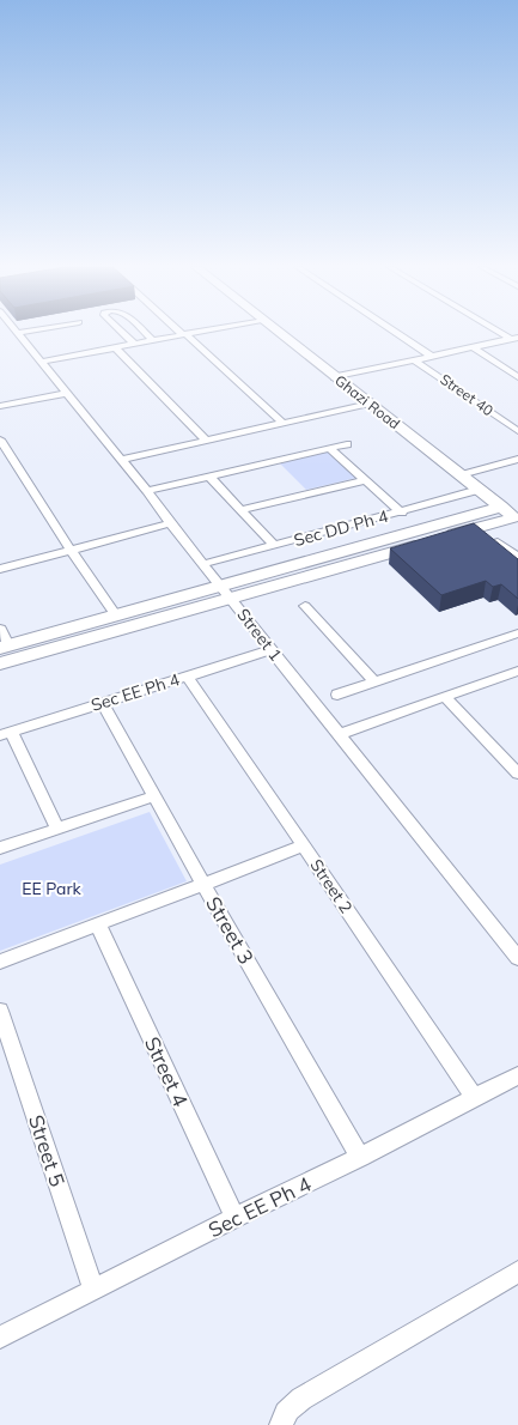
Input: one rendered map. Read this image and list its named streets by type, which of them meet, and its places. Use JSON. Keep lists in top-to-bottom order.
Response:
{
  "streets": {
    "street": [
      "Street 40",
      "Ghazi Road",
      "Sec DD Ph 4",
      "Street 1",
      "Sec EE Ph 4",
      "Street 2",
      "Street 3",
      "Street 4",
      "Street 5"
    ]
  },
  "crossings": [
    ["Ghazi Road", "Sec DD Ph 4"],
    ["Sec DD Ph 4", "Street 1"],
    ["Street 1", "Sec EE Ph 4"],
    ["Sec EE Ph 4", "Street 2"],
    ["Sec EE Ph 4", "Street 3"],
    ["Sec EE Ph 4", "Street 4"],
    ["Sec EE Ph 4", "Street 5"]
  ],
  "parks": ["EE Park"]
}
